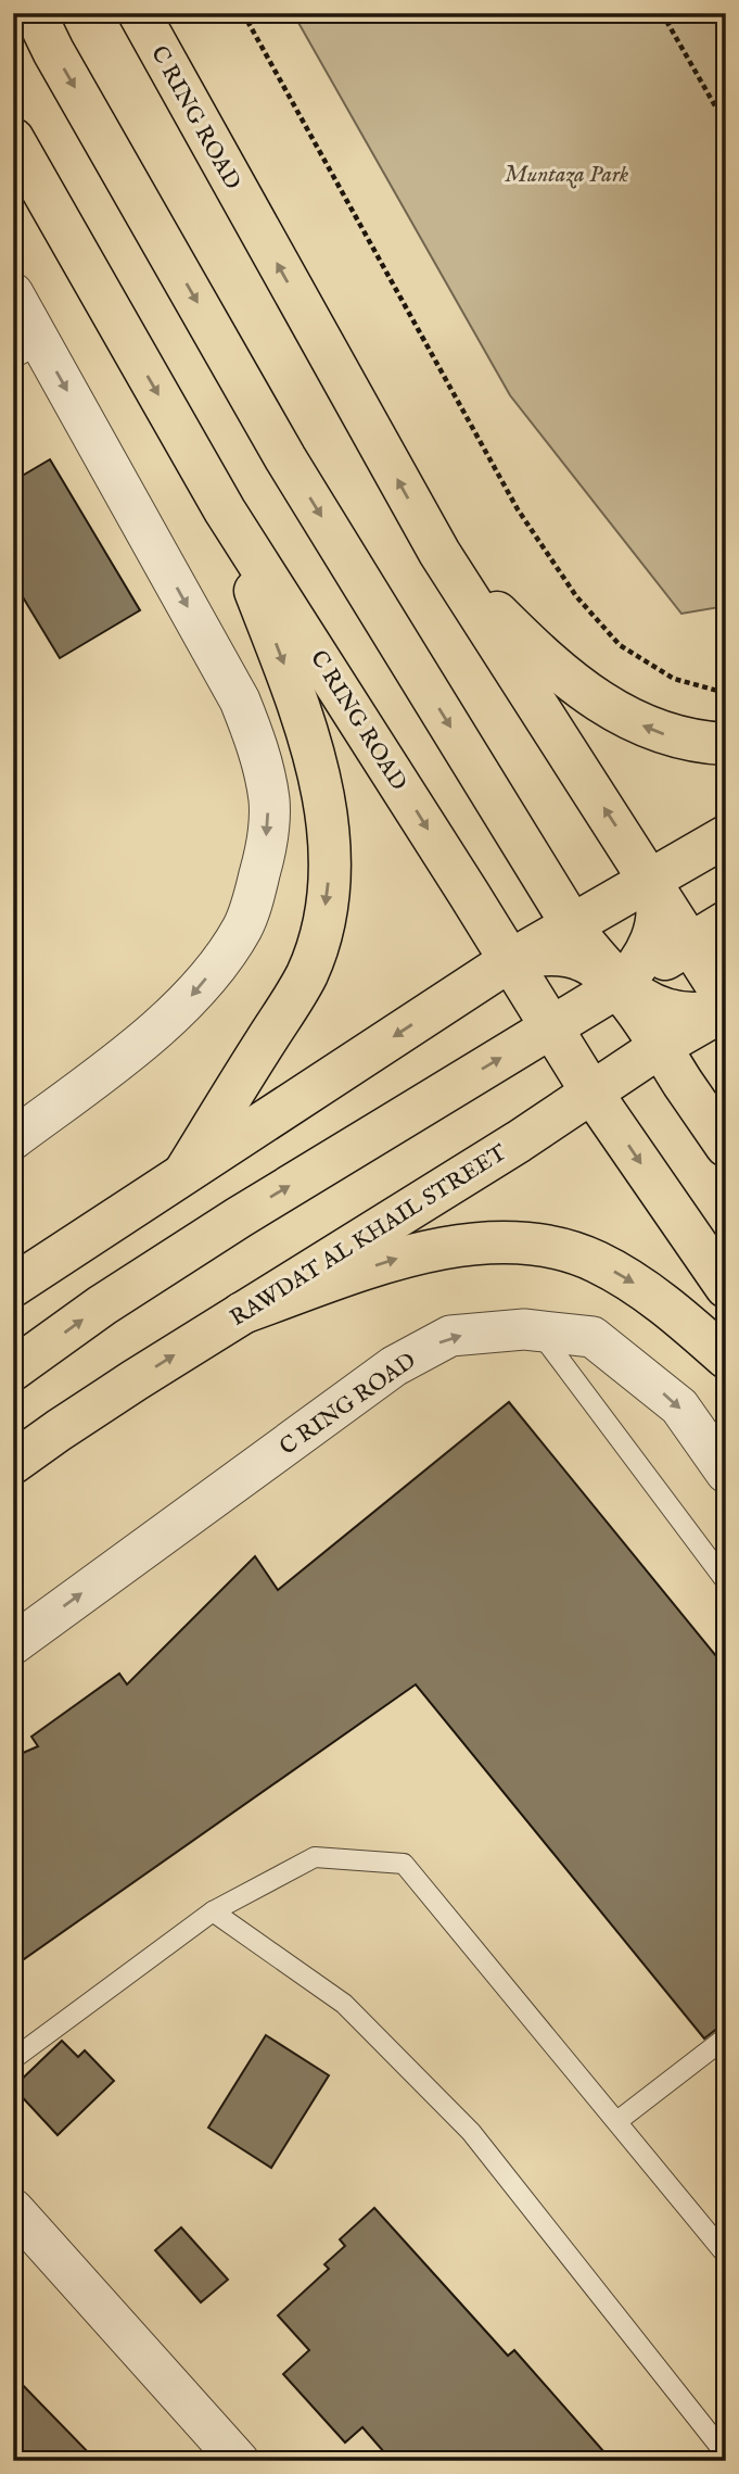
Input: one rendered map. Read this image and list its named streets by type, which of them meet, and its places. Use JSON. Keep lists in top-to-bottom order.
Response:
{
  "streets": {
    "main road": ["C RING ROAD", "RAWDAT AL KHAIL STREET"]
  },
  "crossings": [
    ["C RING ROAD", "RAWDAT AL KHAIL STREET"]
  ],
  "parks": ["Muntaza Park"]
}
